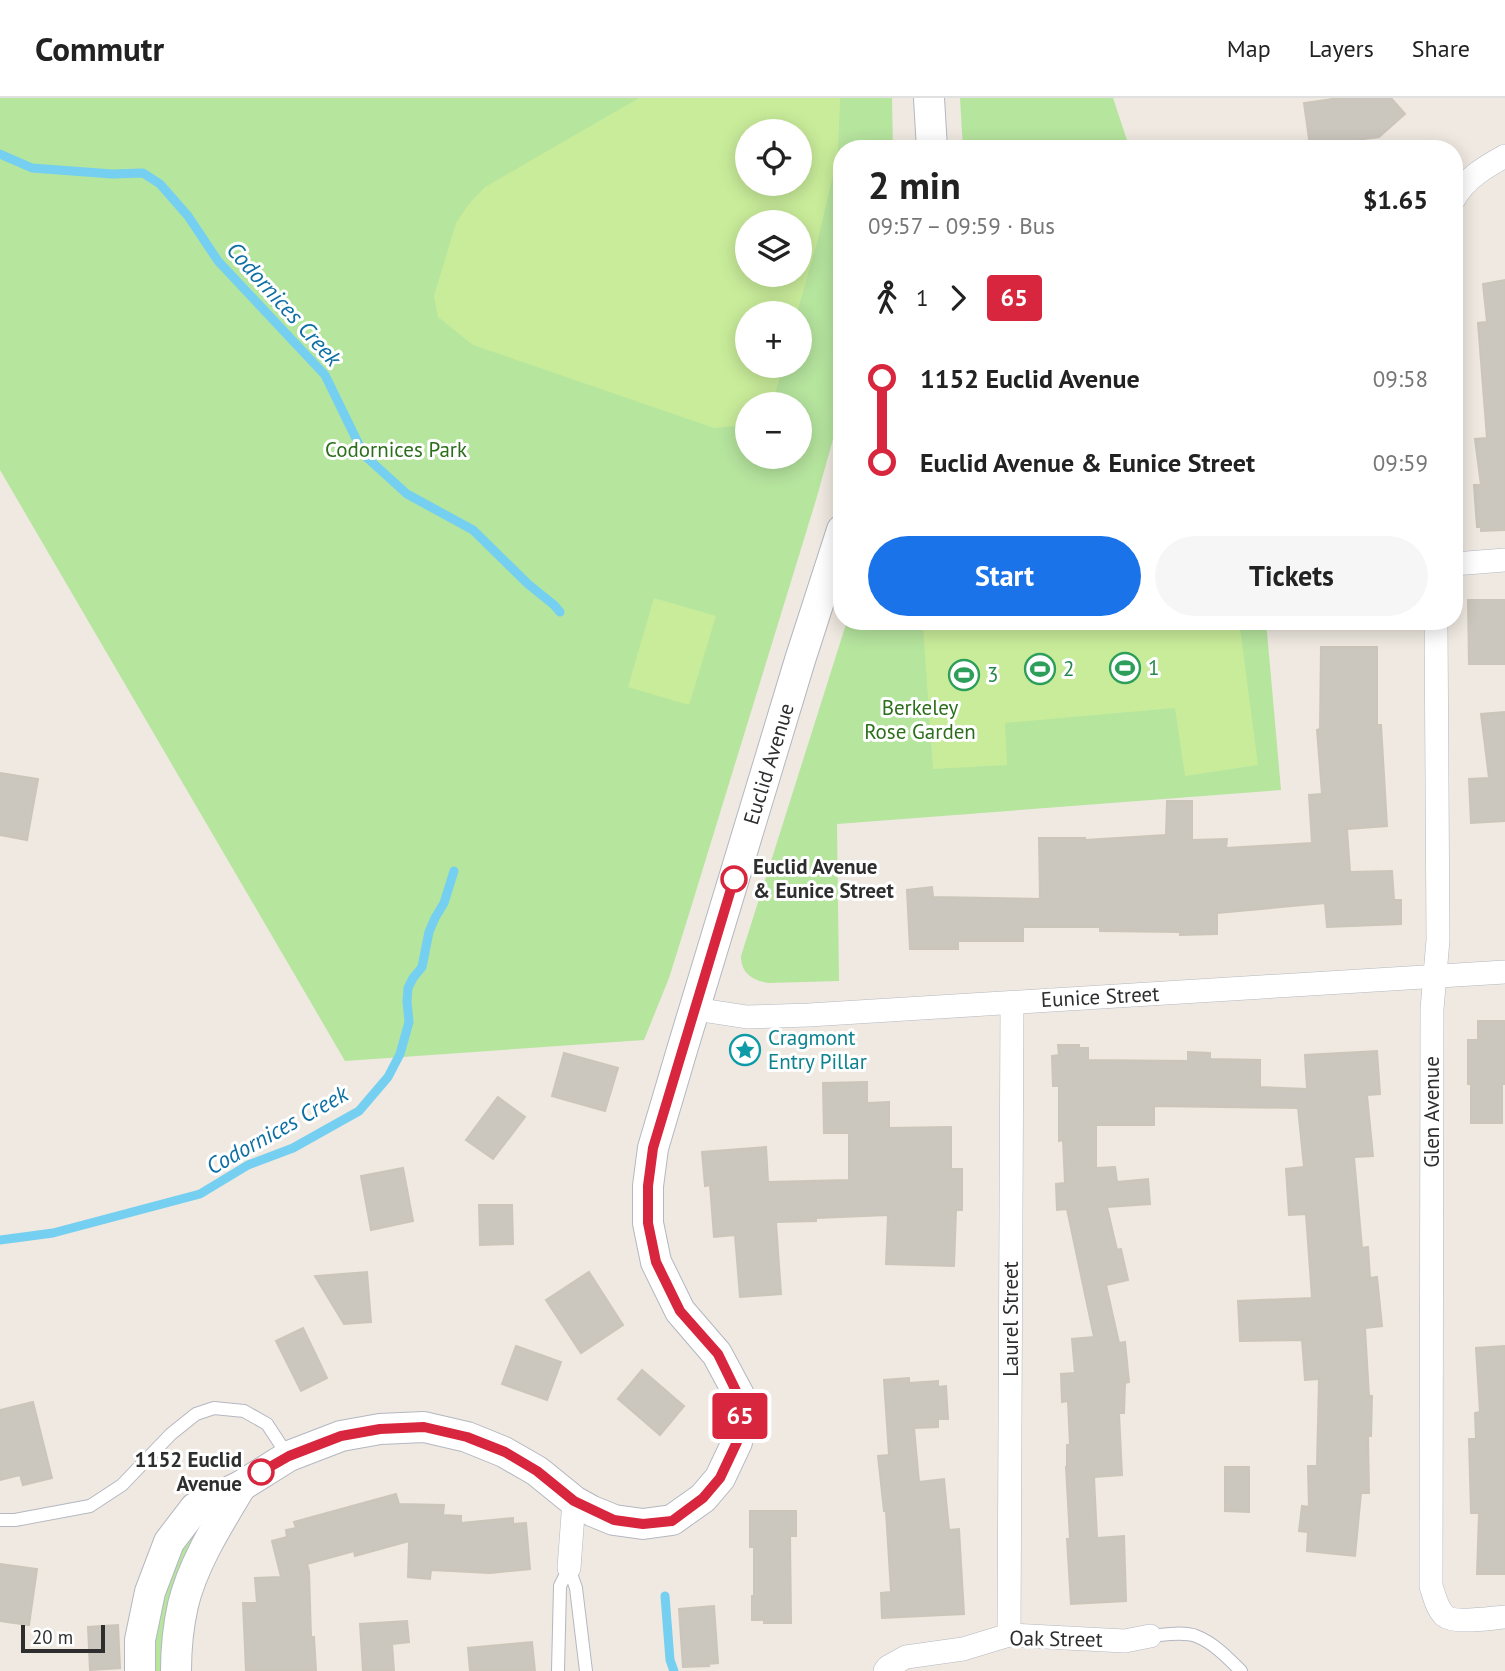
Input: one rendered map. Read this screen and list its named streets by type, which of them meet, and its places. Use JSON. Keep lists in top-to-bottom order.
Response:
{
  "streets": {
    "street": [
      "Euclid Avenue",
      "Eunice Street",
      "Glen Avenue",
      "Laurel Street",
      "Oak Street"
    ]
  },
  "crossings": [
    ["Euclid Avenue", "Eunice Street"],
    ["Eunice Street", "Glen Avenue"],
    ["Eunice Street", "Laurel Street"],
    ["Laurel Street", "Oak Street"]
  ],
  "water": ["Codornices Creek"],
  "parks": ["Codornices Park", "Berkeley Rose Garden"],
  "places": {
    "sports": ["1", "2", "3"],
    "other": ["Euclid Avenue & Eunice Street", "1152 Euclid Avenue"],
    "place": ["Cragmont Entry Pillar"]
  },
  "lines": ["bus line 65"],
  "scale_bar": "20 m",
  "page": {
    "header": "Commutr",
    "nav": ["Map", "Layers", "Share"],
    "on_map": "65",
    "map_buttons": ["+", "−"],
    "heading": ["2 min", "09:57 – 09:59 · Bus", "$1.65"],
    "legs": ["1", "65"],
    "list": [
      {
        "name": "1152 Euclid Avenue",
        "value": "09:58"
      },
      {
        "name": "Euclid Avenue & Eunice Street",
        "value": "09:59"
      }
    ],
    "buttons": ["Start", "Tickets"],
    "scale": "20 m"
  }
}
